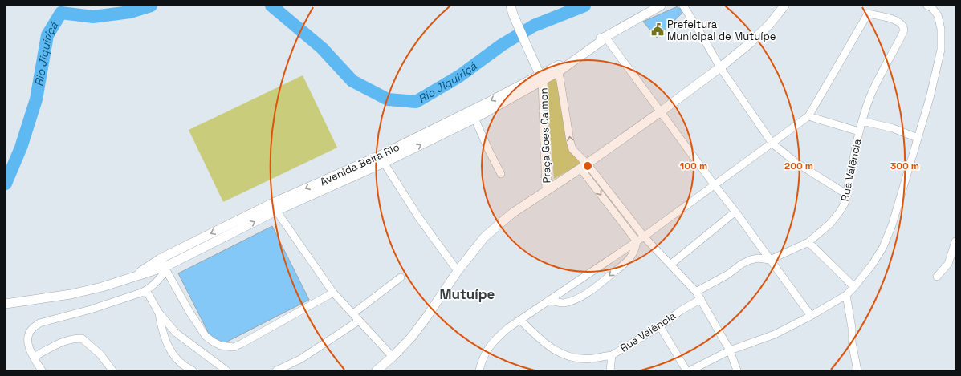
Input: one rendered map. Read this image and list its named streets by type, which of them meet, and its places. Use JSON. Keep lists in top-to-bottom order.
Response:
{
  "streets": {
    "street": ["Praça Goes Calmon", "Avenida Beira Rio", "Rua Valência"]
  },
  "crossings": [
    ["Praça Goes Calmon", "Avenida Beira Rio"]
  ],
  "districts": ["Mutuípe"],
  "water": ["Rio Jiquiriçá"],
  "places": {
    "public building": ["Prefeitura Municipal de Mutuípe"]
  },
  "rings": ["100 m", "200 m", "300 m"]
}
